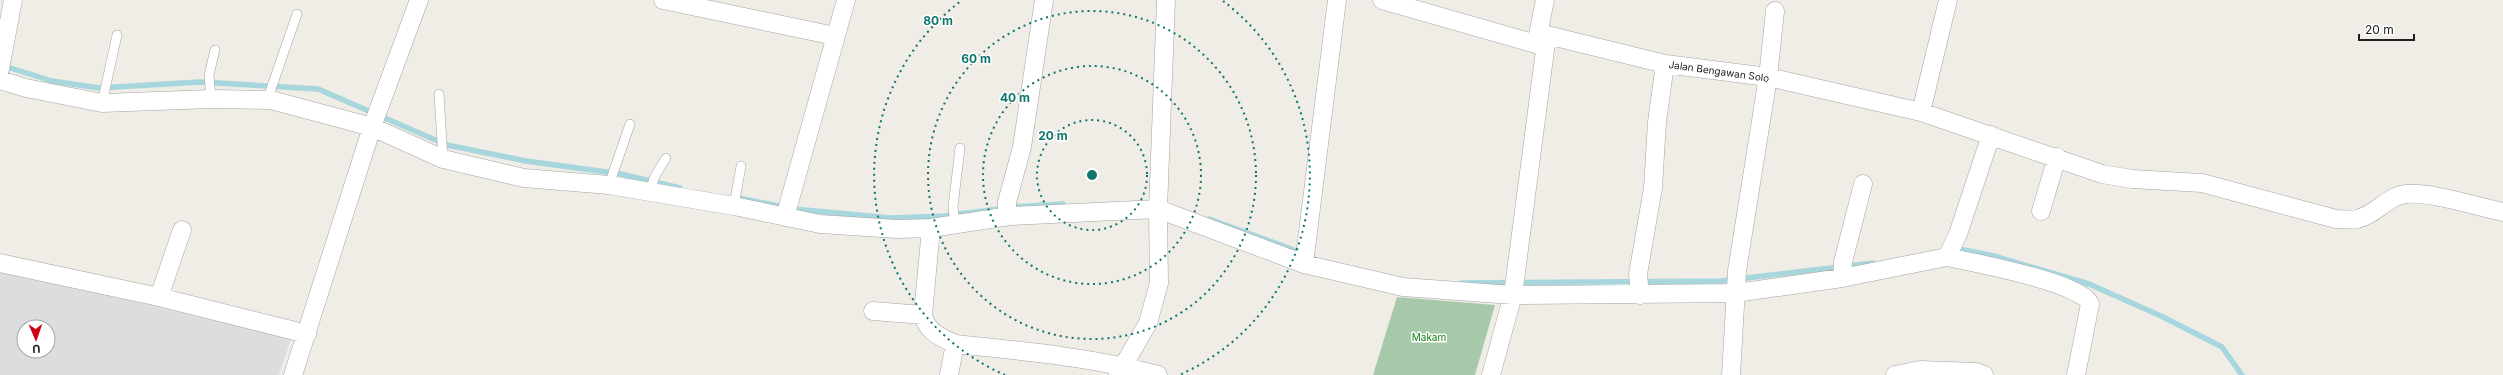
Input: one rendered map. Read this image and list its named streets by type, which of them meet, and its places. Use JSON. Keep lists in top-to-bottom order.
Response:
{
  "streets": {
    "street": ["Jalan Bengawan Solo"]
  },
  "parks": ["Makam"],
  "scale_bar": "20 m",
  "north": "bottom",
  "rings": [
    "80 m",
    "60 m",
    "40 m",
    "20 m"
  ]
}
